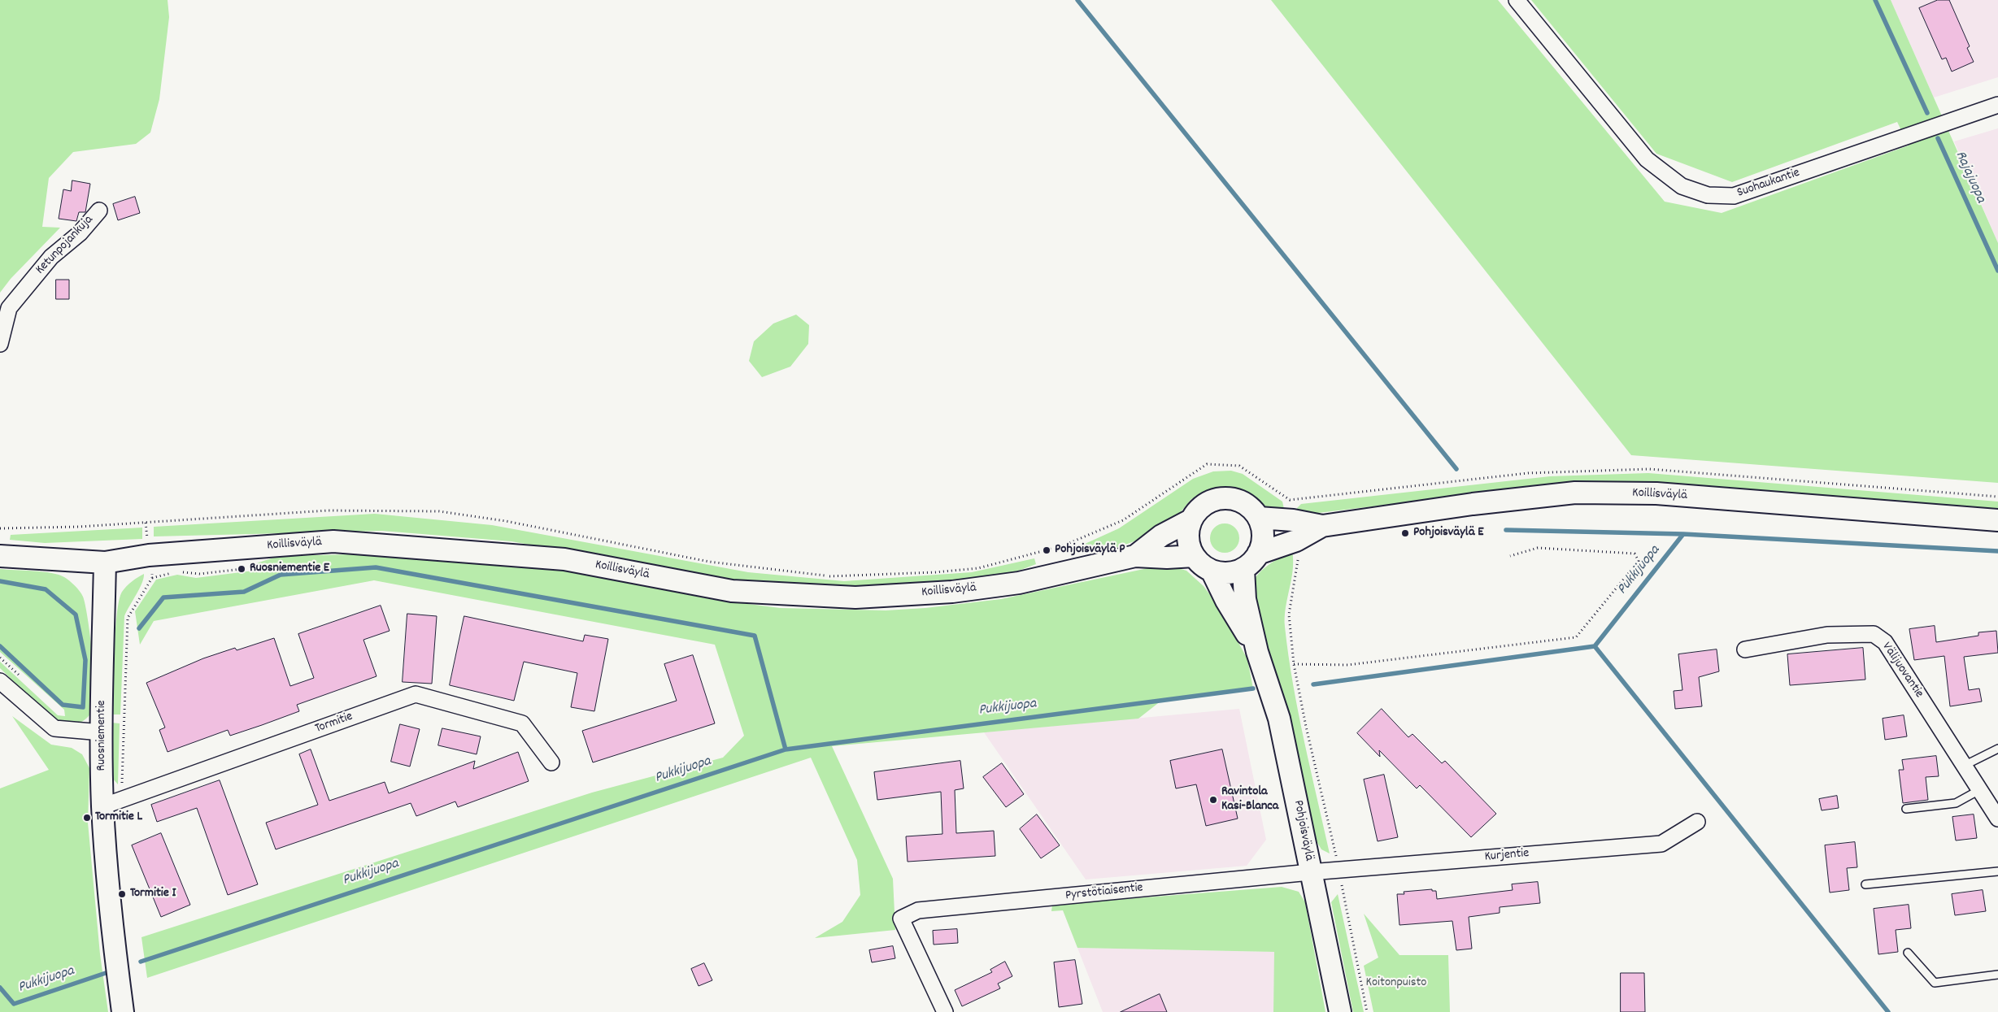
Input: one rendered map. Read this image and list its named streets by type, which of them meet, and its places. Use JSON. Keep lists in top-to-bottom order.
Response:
{
  "streets": {
    "street": [
      "Suohaukantie",
      "Ketunpojankuja",
      "Koillisväylä",
      "Välijuovantie",
      "Tormitie",
      "Ruosniementie",
      "Pohjoisväylä",
      "Kurjentie",
      "Pyrstötiaisentie"
    ]
  },
  "crossings": [
    ["Koillisväylä", "Ruosniementie"],
    ["Koillisväylä", "Pohjoisväylä"],
    ["Tormitie", "Ruosniementie"],
    ["Pohjoisväylä", "Kurjentie"],
    ["Pohjoisväylä", "Pyrstötiaisentie"],
    ["Kurjentie", "Pyrstötiaisentie"]
  ],
  "water": ["Rajajuopa", "Pukkijuopa"],
  "parks": ["Koitonpuisto"],
  "places": [
    "Pohjoisväylä E",
    "Pohjoisväylä P",
    "Ruosniementie E",
    "Ravintola Kasi-Blanca",
    "Tormitie L",
    "Tormitie I"
  ]
}
